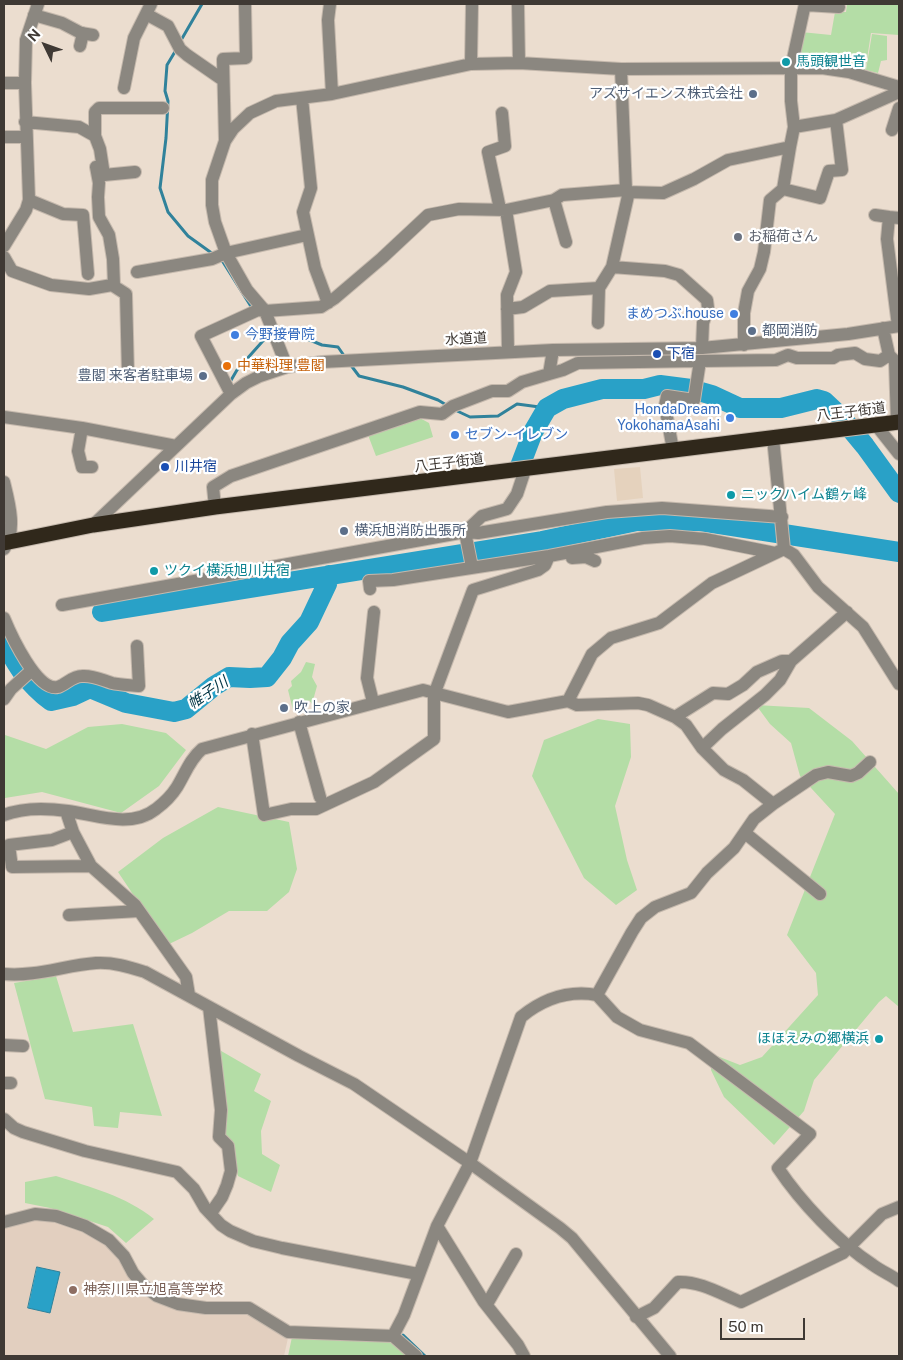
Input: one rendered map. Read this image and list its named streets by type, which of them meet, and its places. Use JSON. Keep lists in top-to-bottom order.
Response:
{
  "streets": {
    "highway": ["八王子街道"],
    "street": ["水道道"]
  },
  "crossings": [
    ["水道道", "八王子街道"]
  ],
  "water": ["帷子川"],
  "places": [
    "馬頭観世音",
    "アズサイエンス株式会社",
    "お稲荷さん",
    "まめつぶ.house",
    "都岡消防",
    "今野接骨院",
    "下宿",
    "中華料理 豊閣",
    "豊閣 来客者駐車場",
    "HondaDream YokohamaAsahi",
    "セブン-イレブン",
    "川井宿",
    "ニックハイム鶴ヶ峰",
    "横浜旭消防出張所",
    "ツクイ横浜旭川井宿",
    "吹上の家",
    "ほほえみの郷横浜",
    "神奈川県立旭高等学校"
  ],
  "scale_bar": "50 m",
  "north": "top left"
}
